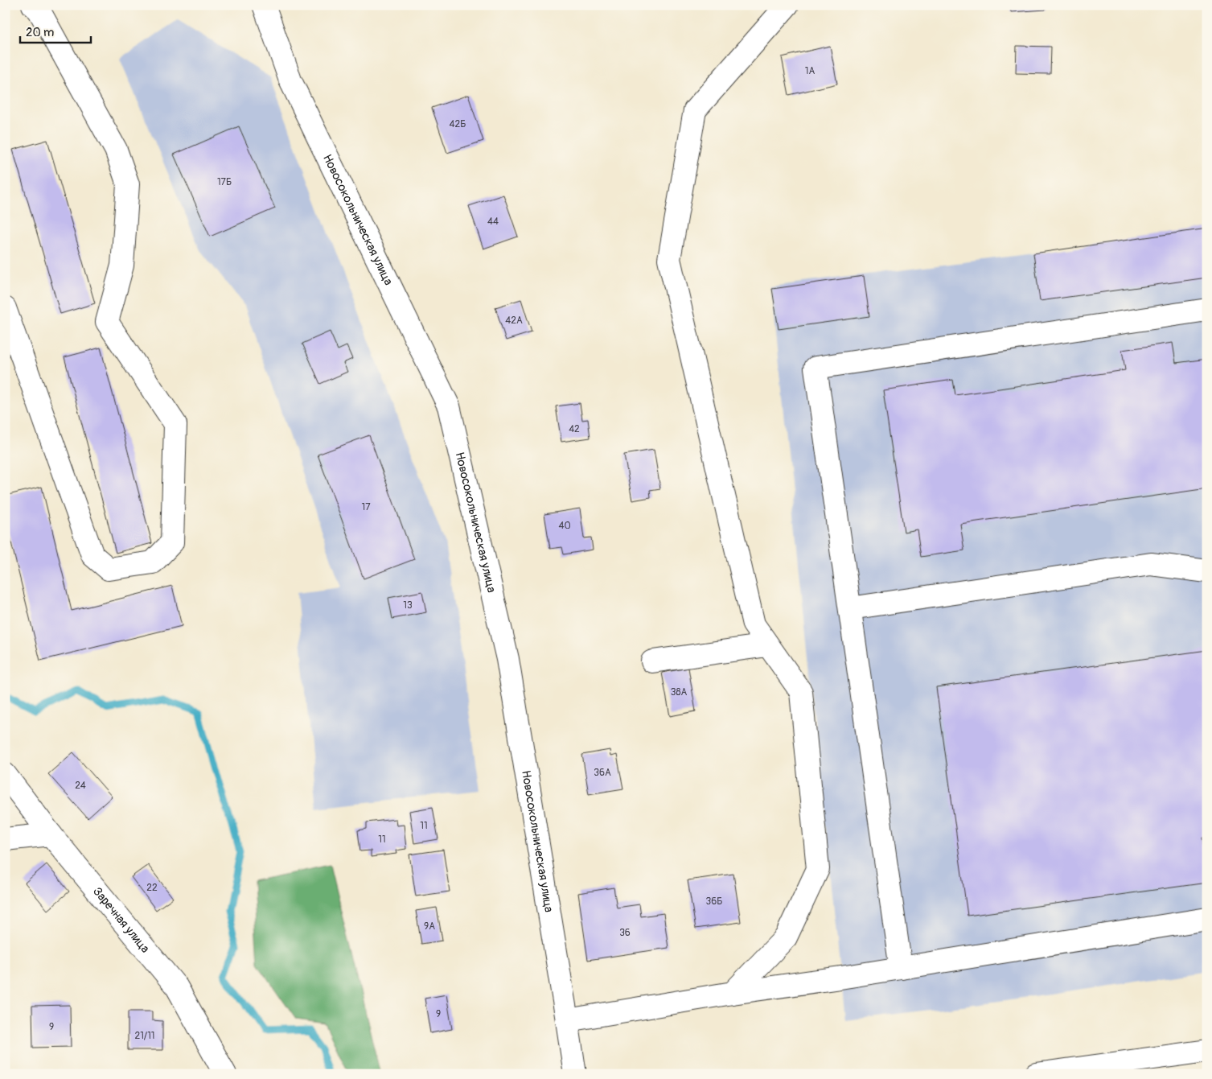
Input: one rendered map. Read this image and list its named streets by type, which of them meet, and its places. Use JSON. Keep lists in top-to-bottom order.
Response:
{
  "streets": {
    "street": ["Новосокольническая улица", "Заречная улица"]
  },
  "house_numbers": [
    "1А",
    "42Б",
    "17Б",
    "44",
    "42А",
    "42",
    "17",
    "40",
    "13",
    "38А",
    "36А",
    "24",
    "11",
    "11",
    "22",
    "36Б",
    "9А",
    "36",
    "9",
    "9",
    "21/11"
  ],
  "scale_bar": "20 m"
}
